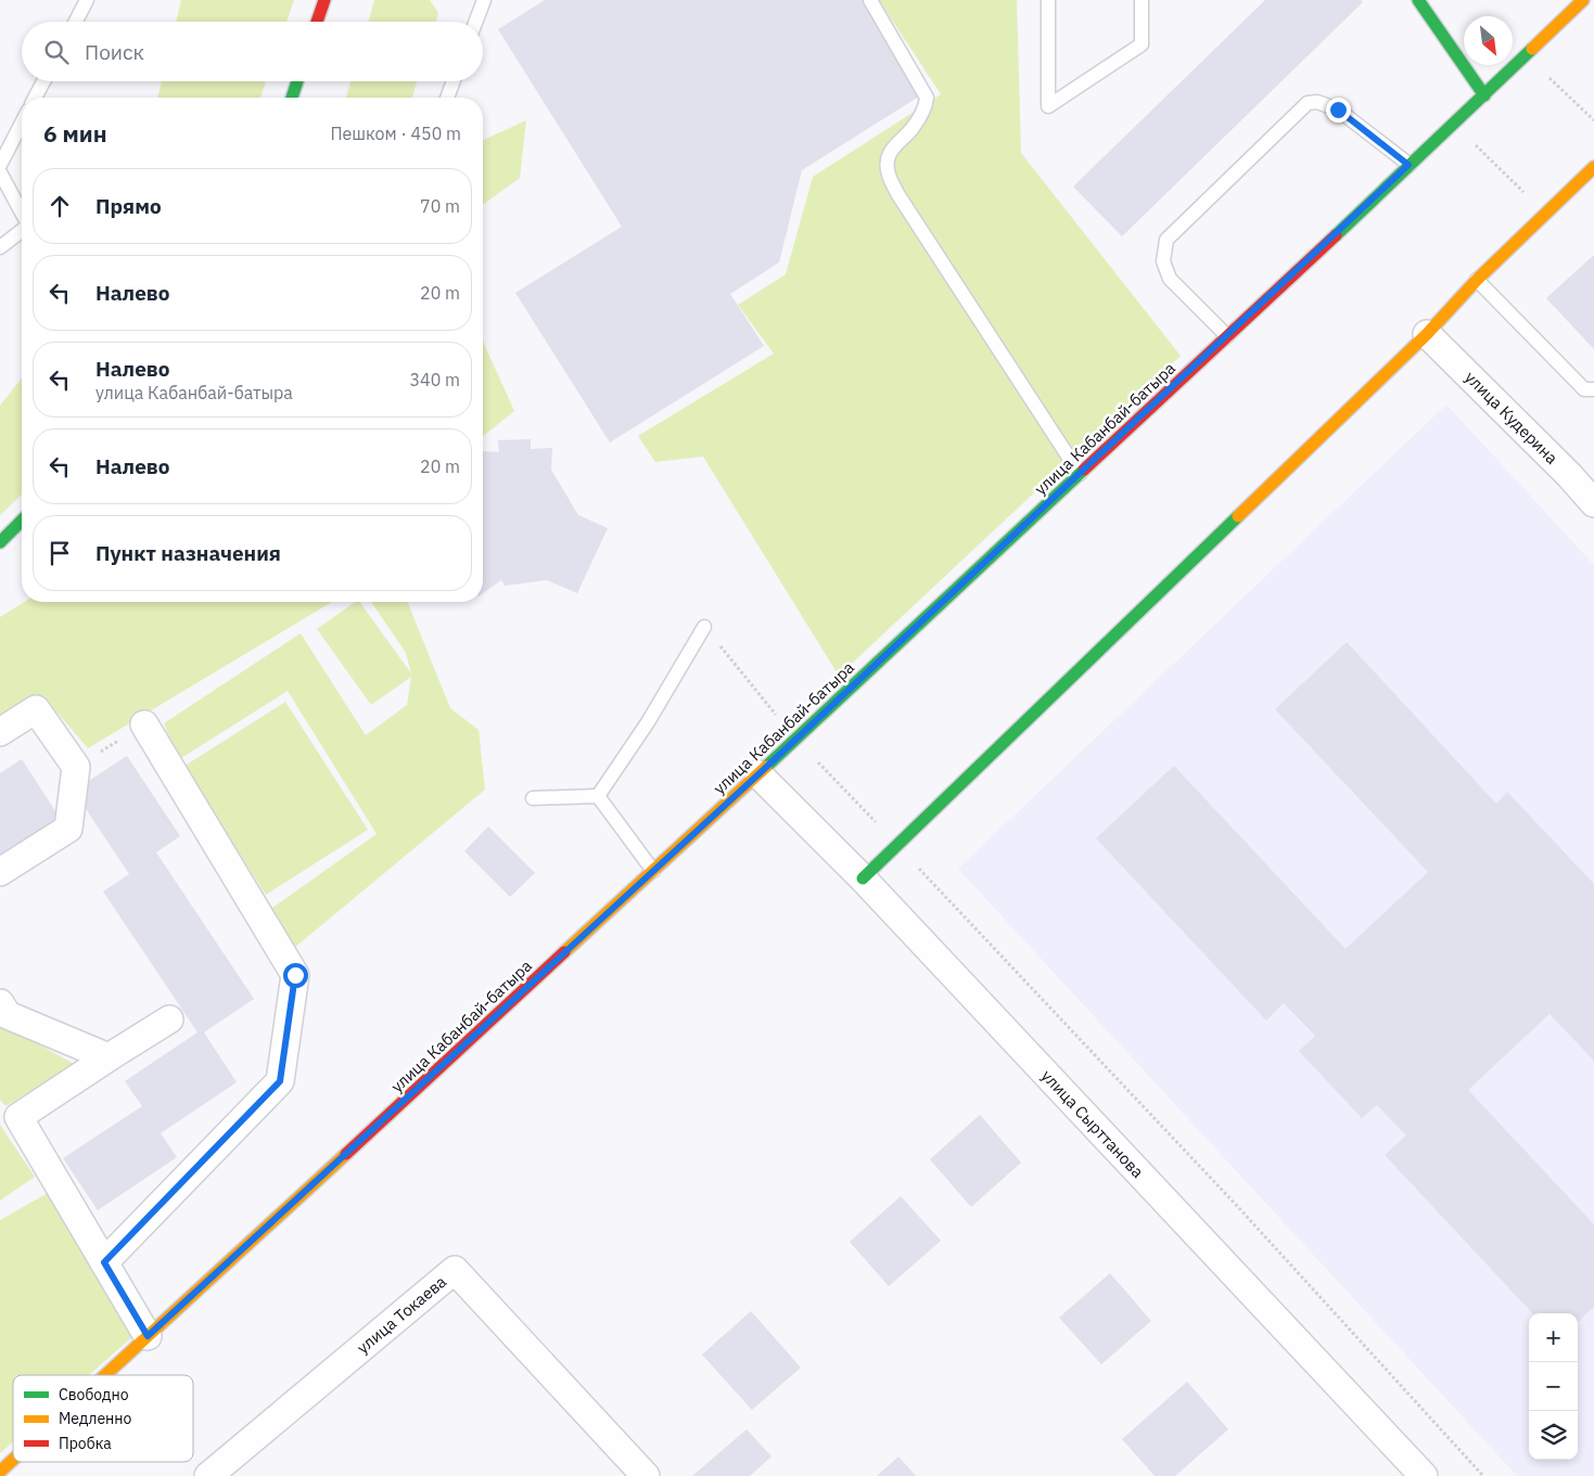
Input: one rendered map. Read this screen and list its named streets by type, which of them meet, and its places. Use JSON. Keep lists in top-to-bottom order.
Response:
{
  "streets": {
    "main road": ["улица Кабанбай-батыра"],
    "street": ["улица Кудерина", "улица Сырттанова", "улица Токаева"]
  },
  "crossings": [
    ["улица Кабанбай-батыра", "улица Сырттанова"]
  ],
  "legend": ["Свободно", "Медленно", "Пробка"],
  "north": "bottom right",
  "page": {
    "search": "Поиск",
    "heading": ["6 мин", "Пешком · 450 m"],
    "list": [
      ["Прямо", "70 m"],
      ["Налево", "20 m"],
      ["Налево", "улица Кабанбай-батыра", "340 m"],
      ["Налево", "20 m"],
      "Пункт назначения"
    ],
    "map_buttons": ["+", "−"]
  }
}
